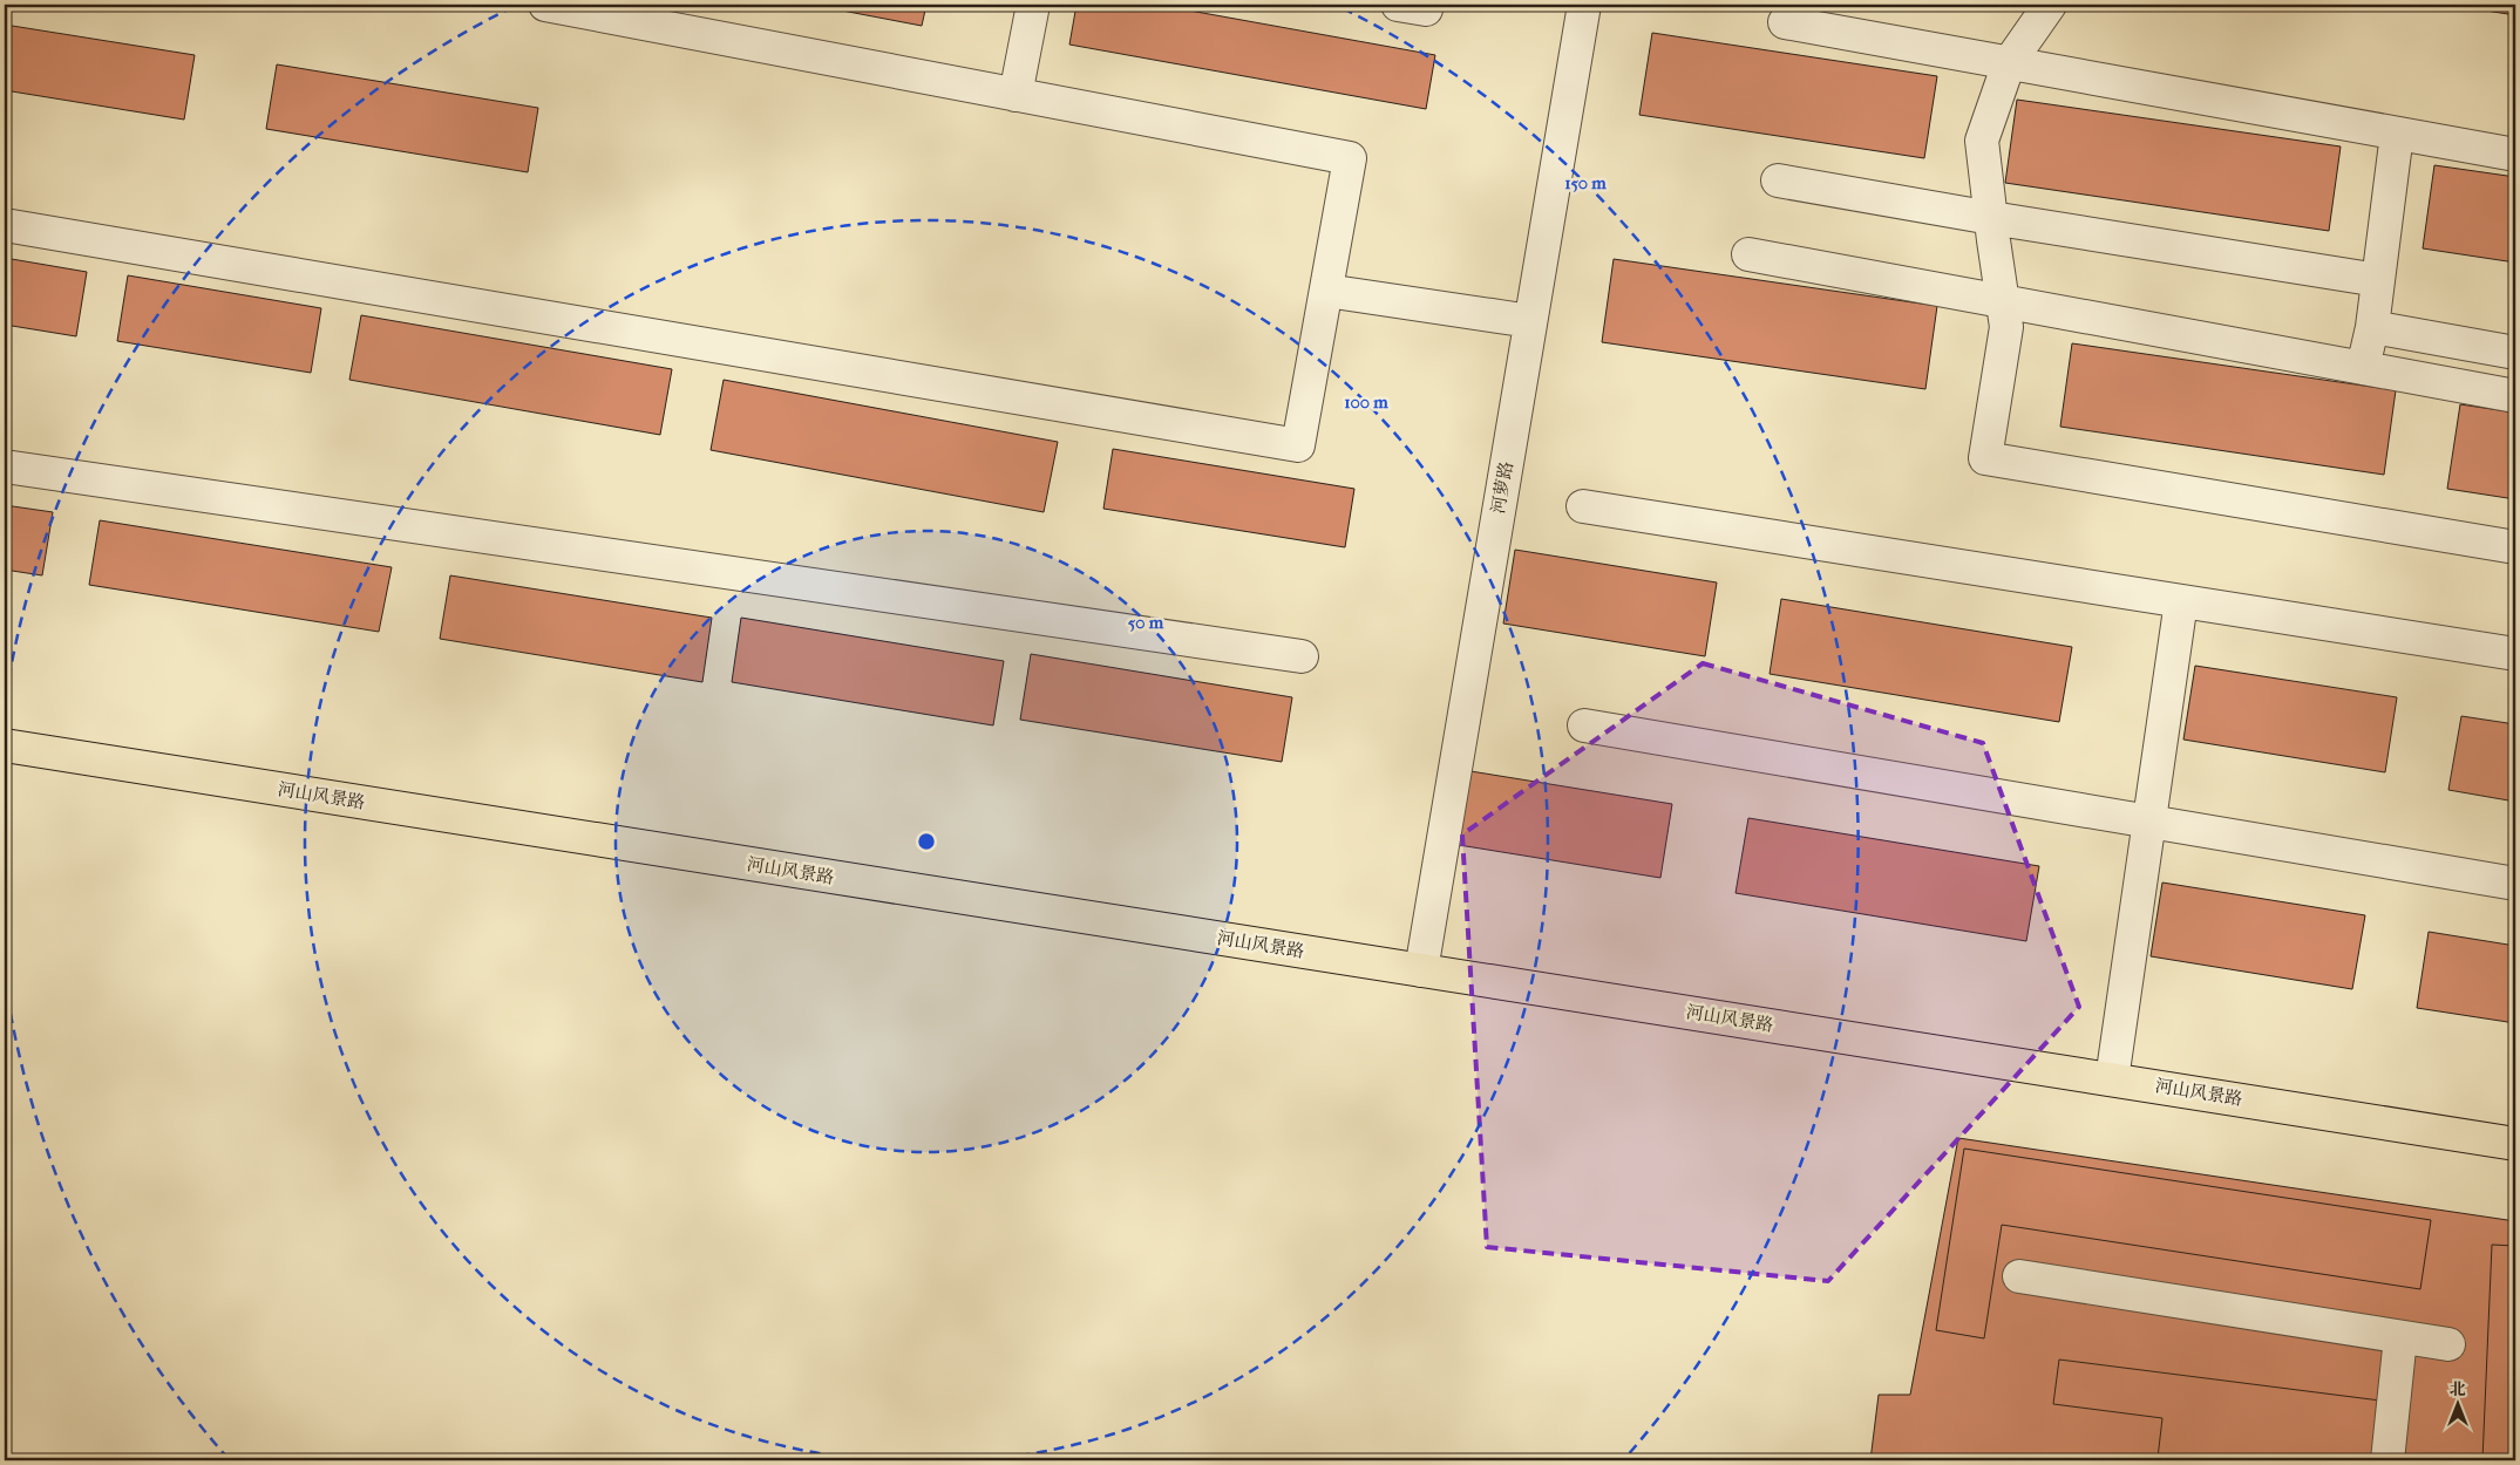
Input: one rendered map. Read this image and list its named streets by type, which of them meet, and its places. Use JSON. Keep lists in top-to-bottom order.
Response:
{
  "streets": {
    "main road": ["河山风景路"],
    "street": ["河萝路"]
  },
  "crossings": [
    ["河萝路", "河山风景路"]
  ],
  "north": "top",
  "rings": ["150 m", "100 m", "50 m"]
}
